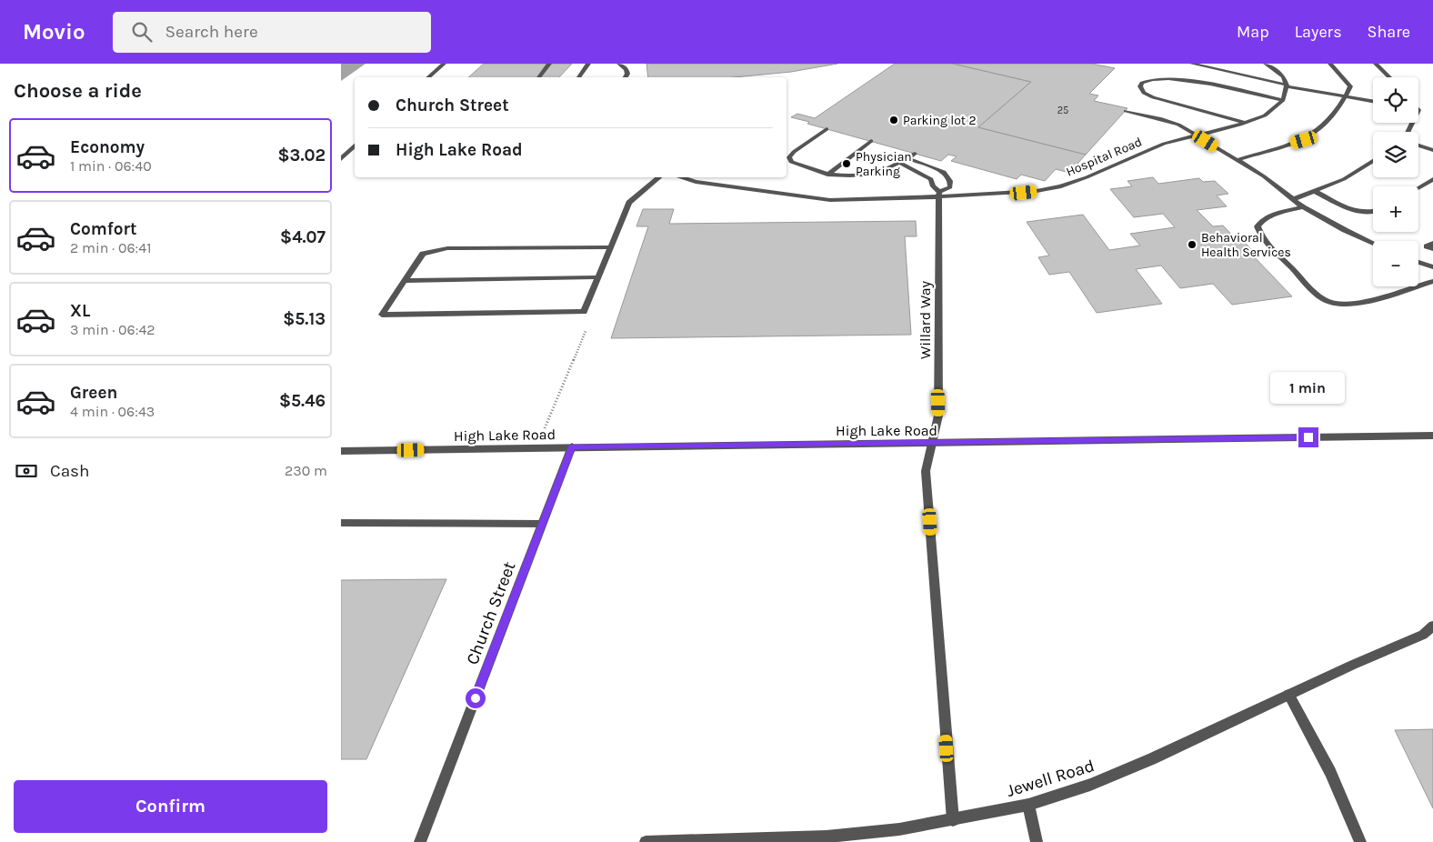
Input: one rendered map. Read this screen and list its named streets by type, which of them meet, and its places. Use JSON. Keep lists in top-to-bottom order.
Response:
{
  "streets": {
    "street": [
      "Hospital Road",
      "Willard Way",
      "High Lake Road",
      "Church Street",
      "Jewell Road"
    ]
  },
  "crossings": [
    ["Hospital Road", "Willard Way"],
    ["Willard Way", "High Lake Road"],
    ["Willard Way", "Jewell Road"],
    ["High Lake Road", "Church Street"]
  ],
  "places": ["Parking lot 2", "Physician Parking", "Behavioral Health Services"],
  "house_numbers": ["25"],
  "page": {
    "header": "Movio",
    "search": "Search here",
    "nav": ["Map", "Layers", "Share"],
    "heading": "Choose a ride",
    "map_buttons": ["+", "−"],
    "banner": ["Church Street", "High Lake Road"],
    "list": [
      {
        "name": "Economy",
        "note": "1 min · 06:40",
        "value": "$3.02"
      },
      {
        "name": "Comfort",
        "note": "2 min · 06:41",
        "value": "$4.07"
      },
      {
        "name": "XL",
        "note": "3 min · 06:42",
        "value": "$5.13"
      },
      {
        "name": "Green",
        "note": "4 min · 06:43",
        "value": "$5.46"
      }
    ],
    "bubble": "1 min",
    "pay": ["Cash", "230 m"],
    "buttons": "Confirm"
  }
}
